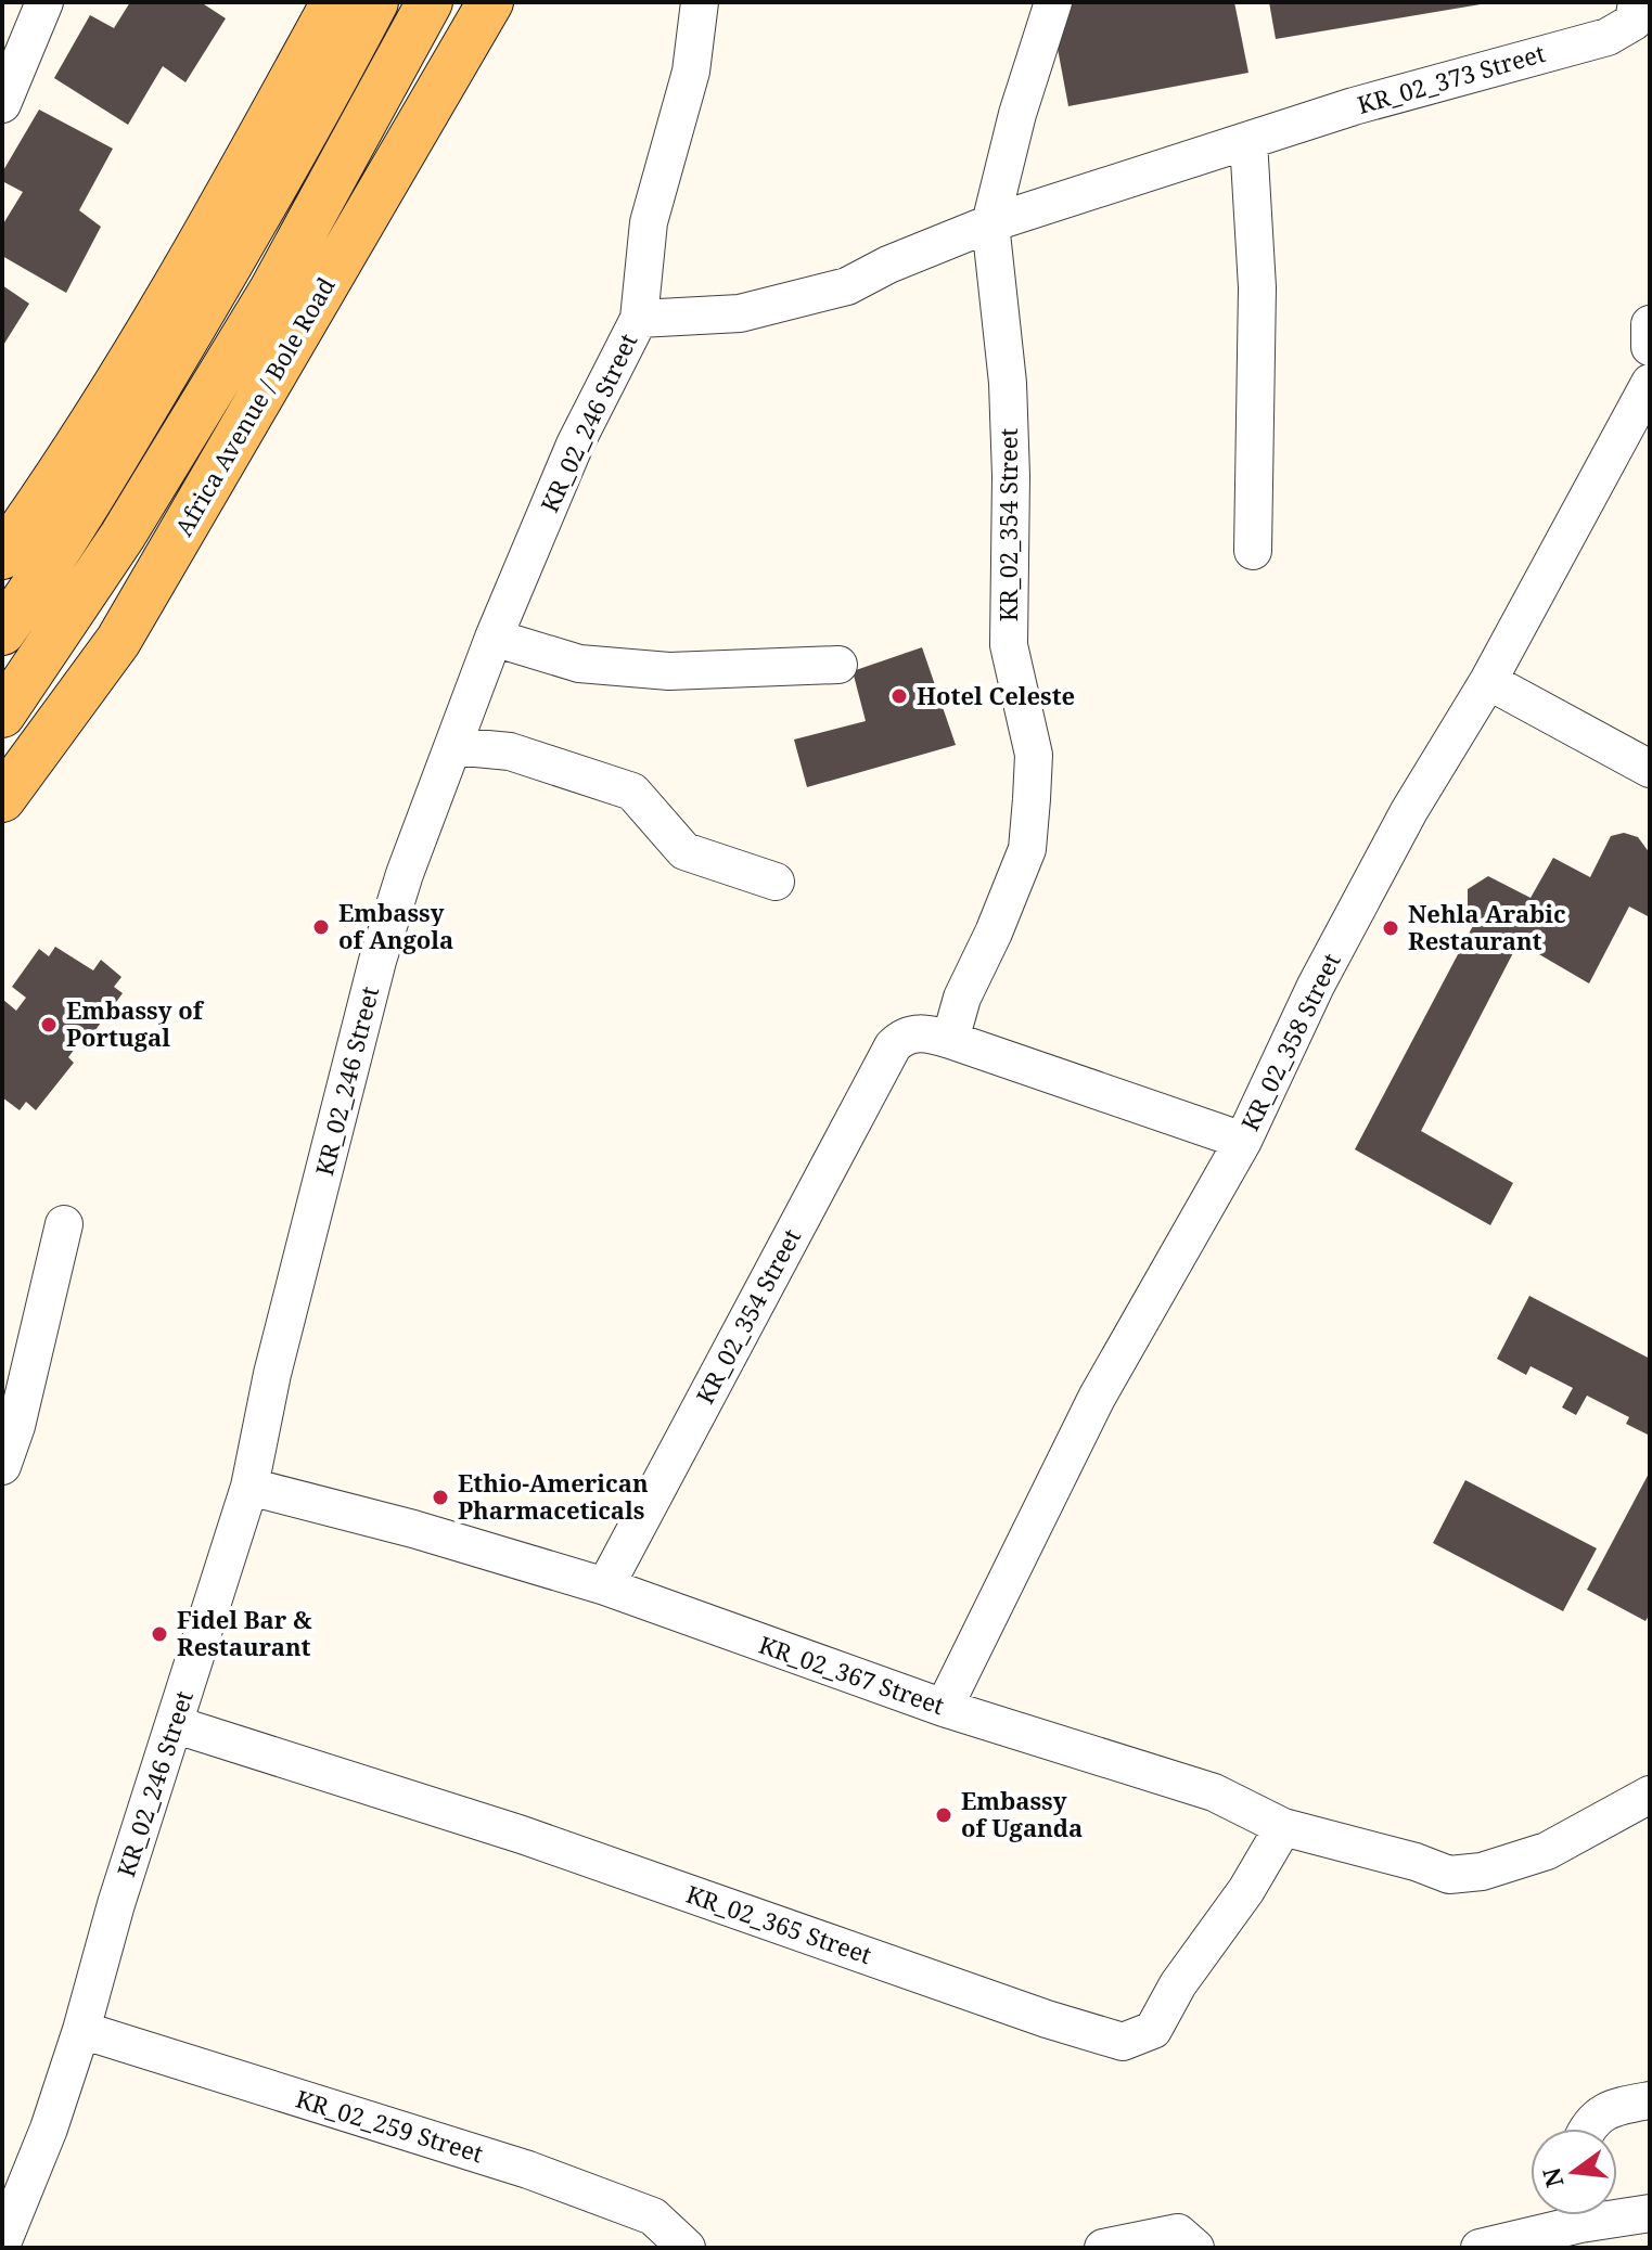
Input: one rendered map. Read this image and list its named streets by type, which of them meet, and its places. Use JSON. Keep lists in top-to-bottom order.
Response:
{
  "streets": {
    "main road": ["Africa Avenue / Bole Road"],
    "street": [
      "KR_02_373 Street",
      "KR_02_246 Street",
      "KR_02_354 Street",
      "KR_02_358 Street",
      "KR_02_367 Street",
      "KR_02_365 Street",
      "KR_02_259 Street"
    ]
  },
  "crossings": [
    ["KR_02_373 Street", "KR_02_246 Street"],
    ["KR_02_373 Street", "KR_02_354 Street"],
    ["KR_02_246 Street", "KR_02_367 Street"],
    ["KR_02_246 Street", "KR_02_365 Street"],
    ["KR_02_246 Street", "KR_02_259 Street"],
    ["KR_02_354 Street", "KR_02_367 Street"],
    ["KR_02_358 Street", "KR_02_367 Street"],
    ["KR_02_367 Street", "KR_02_365 Street"]
  ],
  "places": [
    "Hotel Celeste",
    "Embassy of Angola",
    "Nehla Arabic Restaurant",
    "Embassy of Portugal",
    "Ethio-American Pharmaceticals",
    "Fidel Bar & Restaurant",
    "Embassy of Uganda"
  ],
  "north": "left"
}
